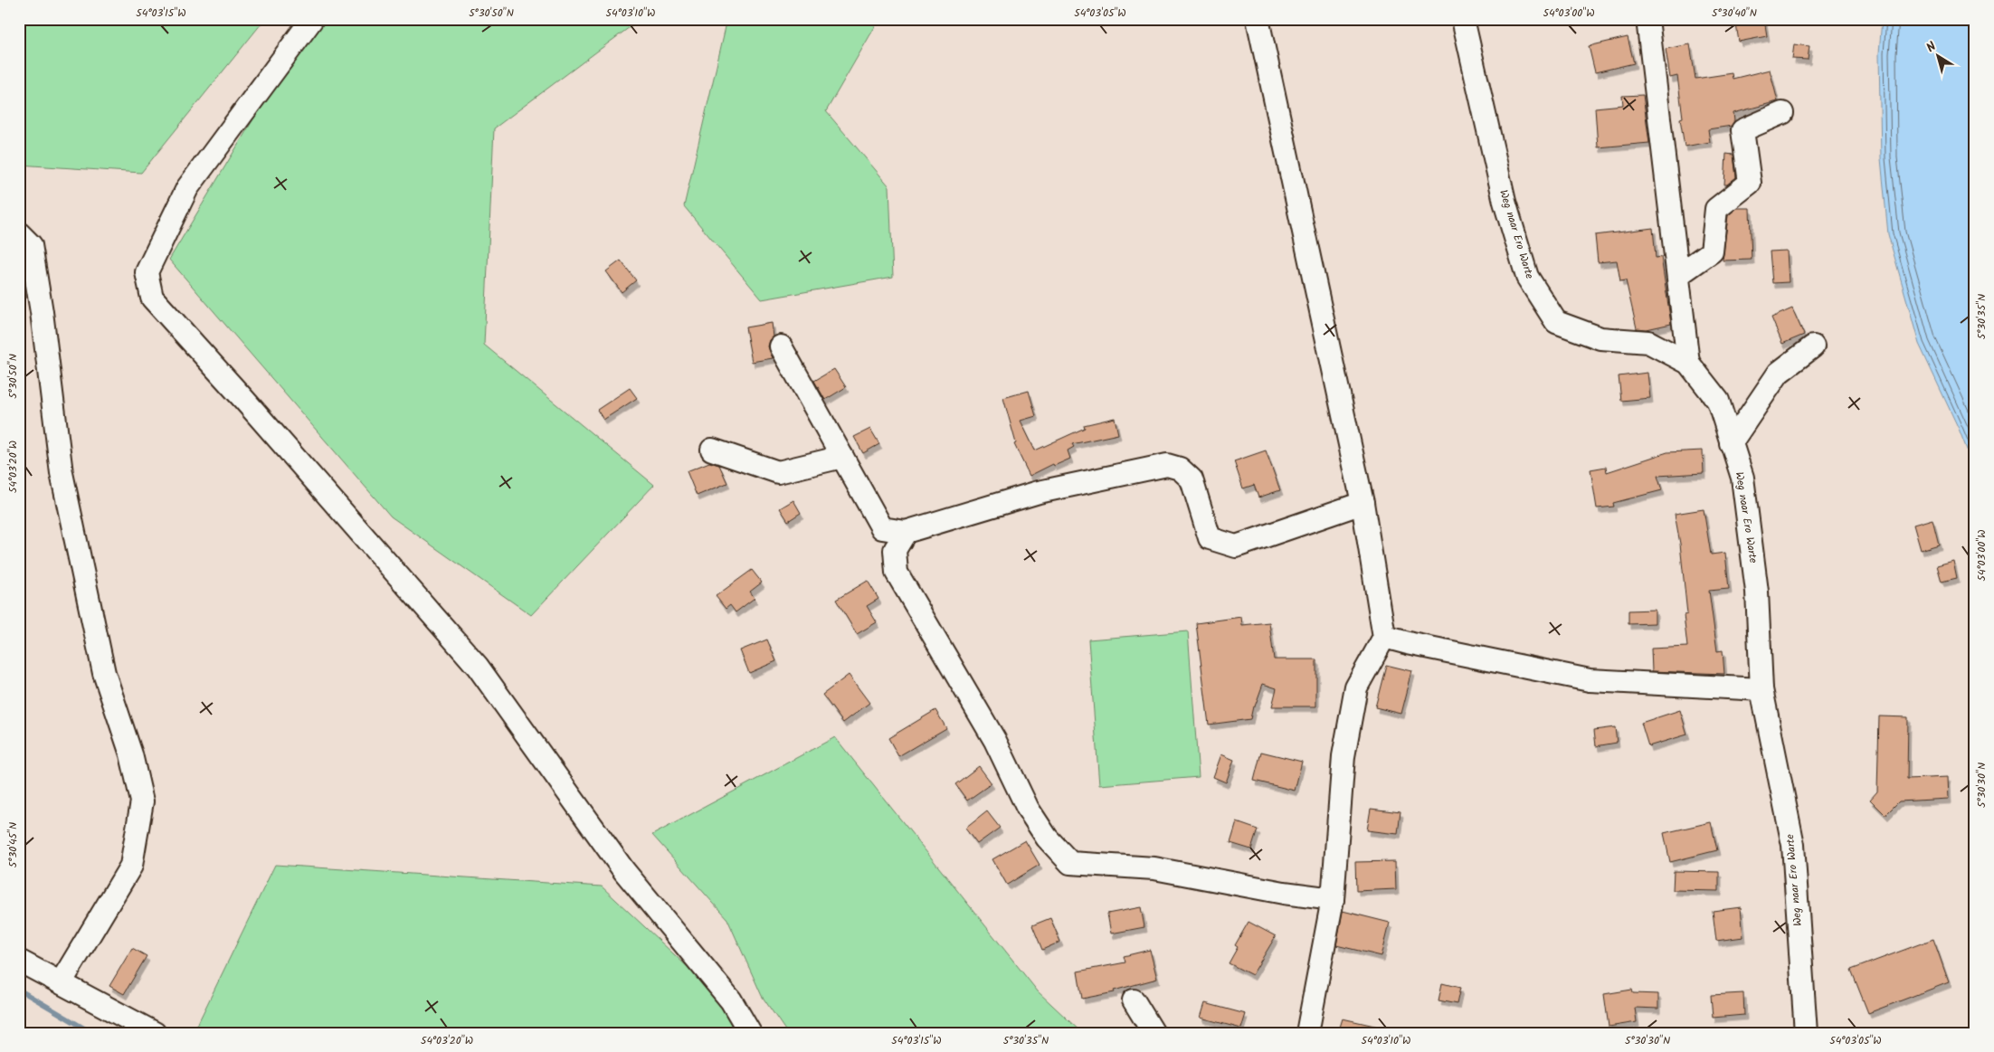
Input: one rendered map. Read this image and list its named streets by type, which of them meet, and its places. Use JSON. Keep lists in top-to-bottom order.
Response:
{
  "streets": {
    "street": ["Weg naar Ero Warte"]
  },
  "north": "top left",
  "coordinates": [
    "54°03'15\"W",
    "5°30'50\"N",
    "54°03'10\"W",
    "54°03'05\"W",
    "54°03'00\"W",
    "5°30'40\"N",
    "5°30'35\"N",
    "54°03'20\"W",
    "5°30'30\"N",
    "5°30'45\"N"
  ]
}
